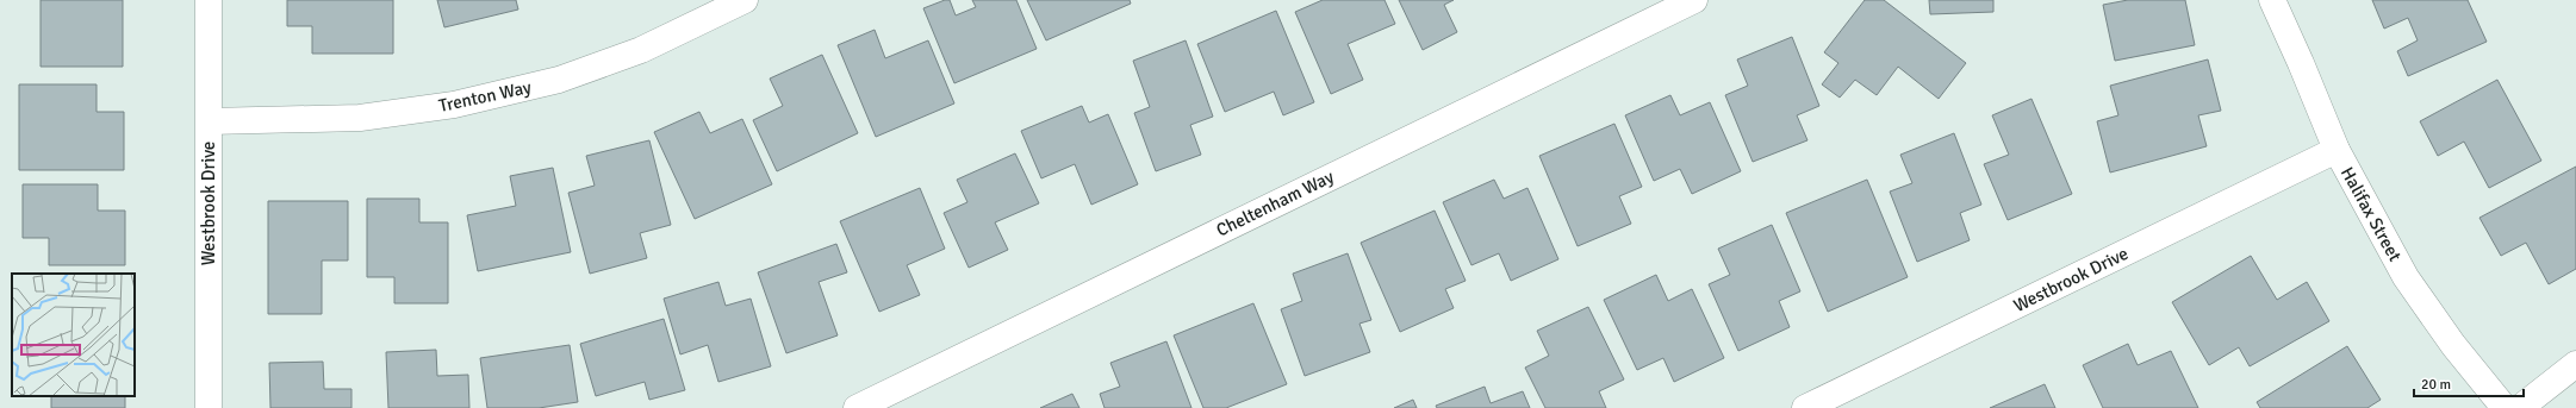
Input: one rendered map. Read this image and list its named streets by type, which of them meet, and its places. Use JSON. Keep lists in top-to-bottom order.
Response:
{
  "streets": {
    "street": [
      "Trenton Way",
      "Westbrook Drive",
      "Cheltenham Way",
      "Halifax Street"
    ]
  },
  "crossings": [
    ["Trenton Way", "Westbrook Drive"],
    ["Westbrook Drive", "Halifax Street"]
  ],
  "scale_bar": "20 m"
}
